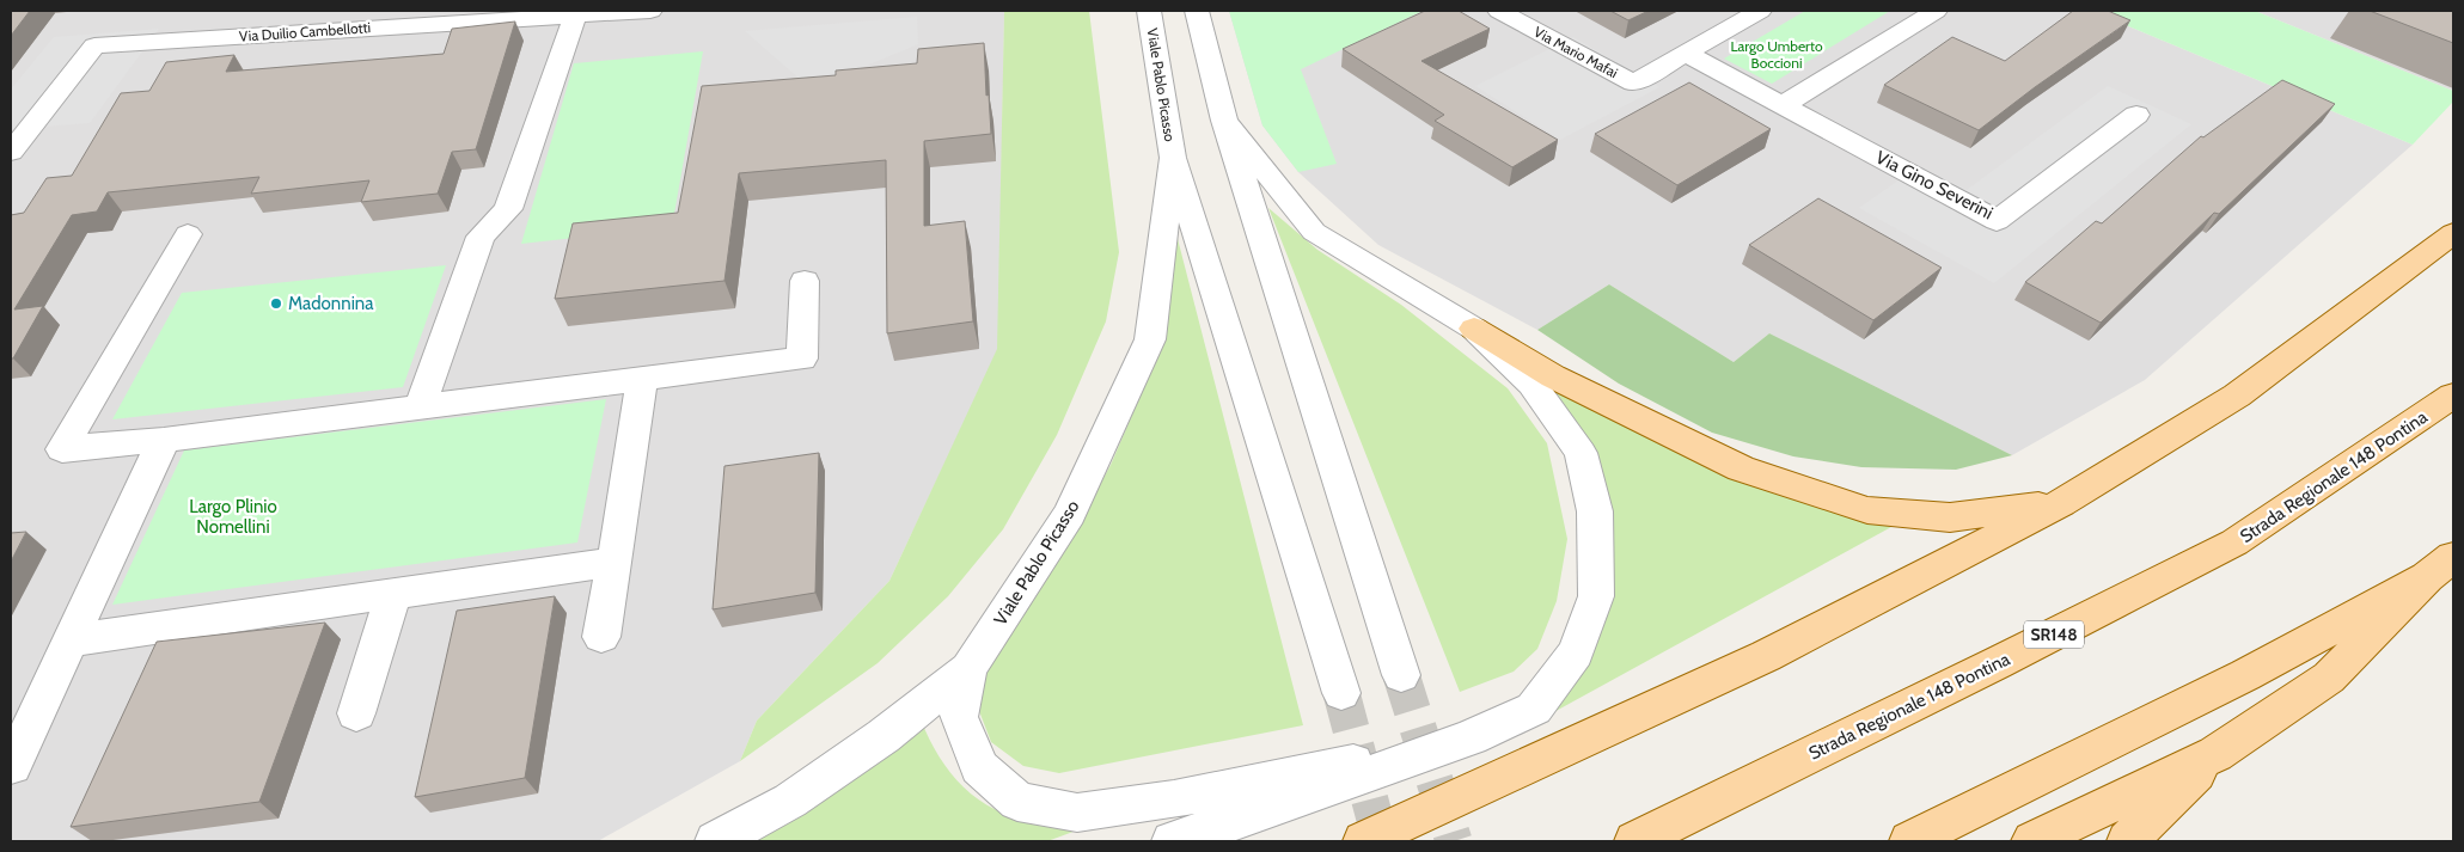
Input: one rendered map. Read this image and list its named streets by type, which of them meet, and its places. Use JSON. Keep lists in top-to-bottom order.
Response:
{
  "streets": {
    "main road": ["Strada Regionale 148 Pontina", "SR148"],
    "street": [
      "Via Duilio Cambellotti",
      "Via Mario Mafai",
      "Viale Pablo Picasso",
      "Via Gino Severini"
    ]
  },
  "parks": ["Largo Umberto Boccioni", "Largo Plinio Nomellini"],
  "places": ["Madonnina"]
}
